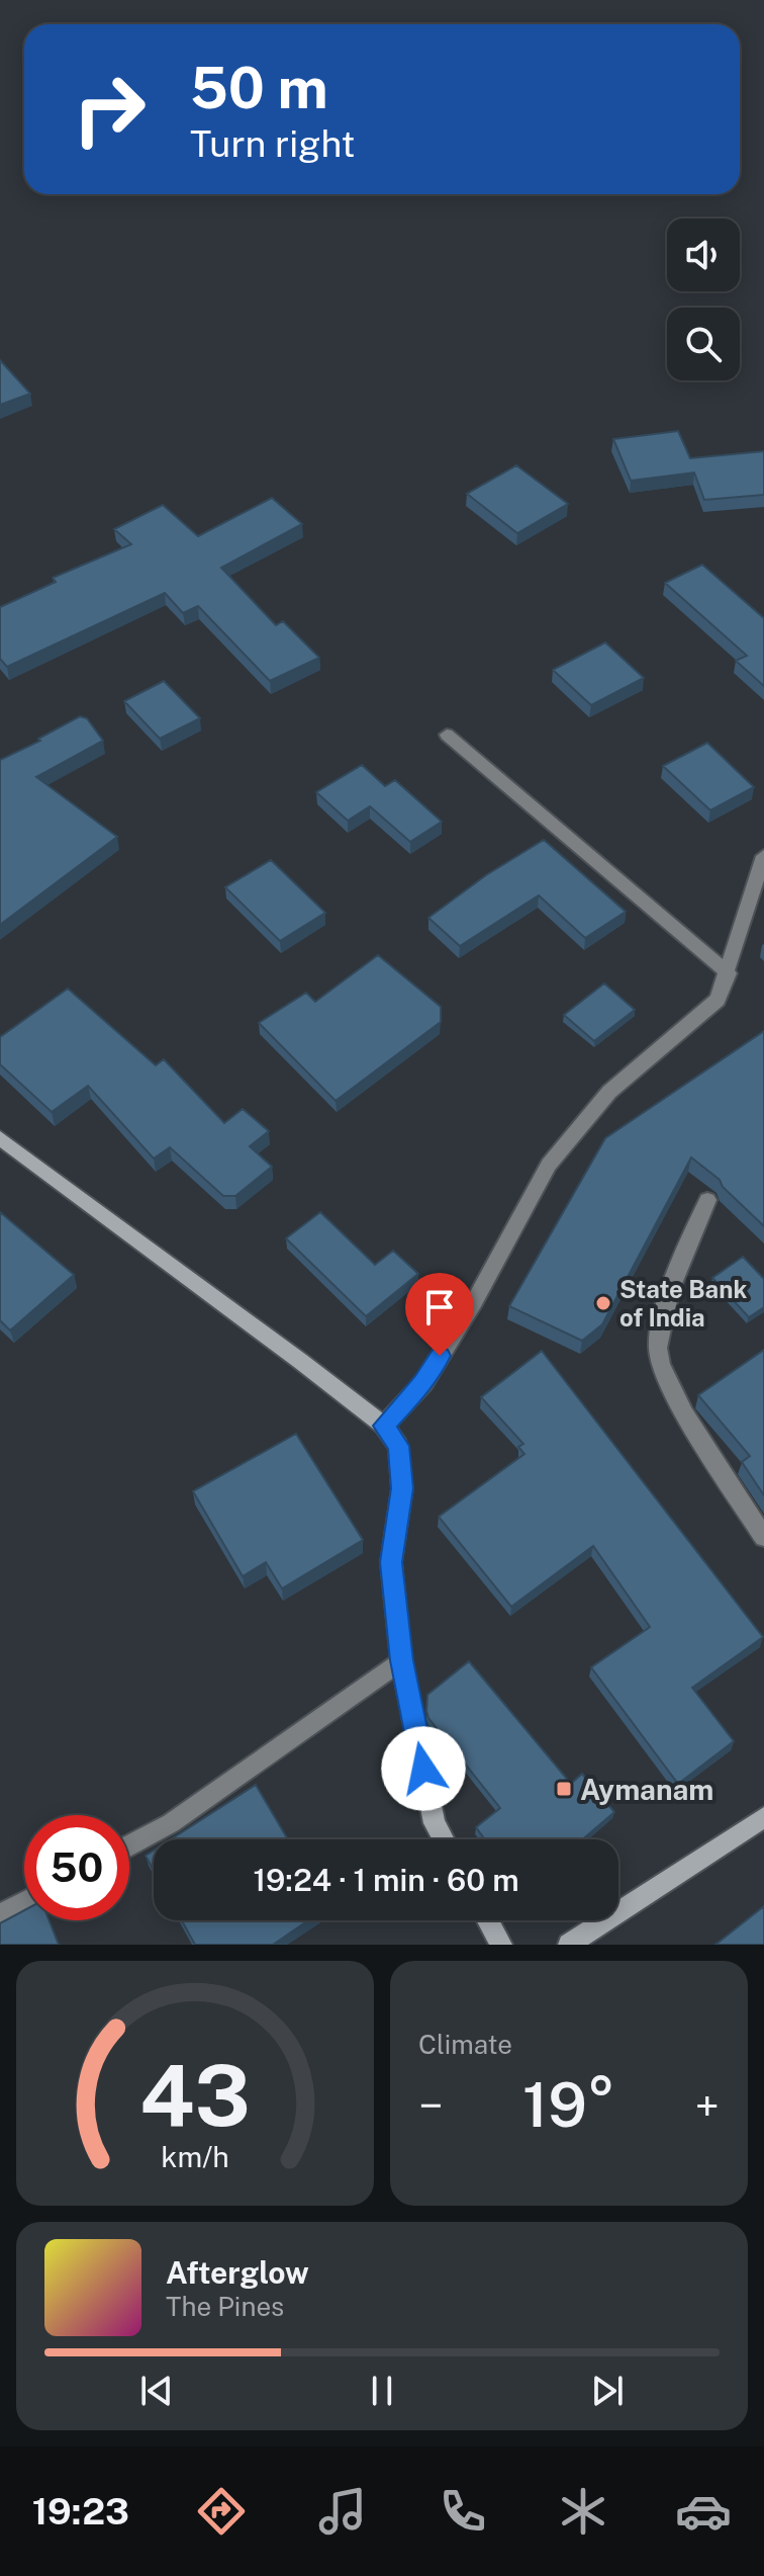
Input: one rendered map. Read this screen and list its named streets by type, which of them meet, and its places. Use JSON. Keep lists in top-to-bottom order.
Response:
{
  "places": {
    "other": ["State Bank of India"],
    "transit": ["Aymanam"]
  },
  "page": {
    "turn": ["50 m", "Turn right"],
    "limit": "50",
    "trip": "19:24 · 1 min · 60 m",
    "tile": "Climate",
    "heat": ["−", "19°", "+"],
    "song": ["Afterglow", "The Pines"],
    "tabs": "19:23",
    "gauge": ["43", "km/h"]
  }
}
